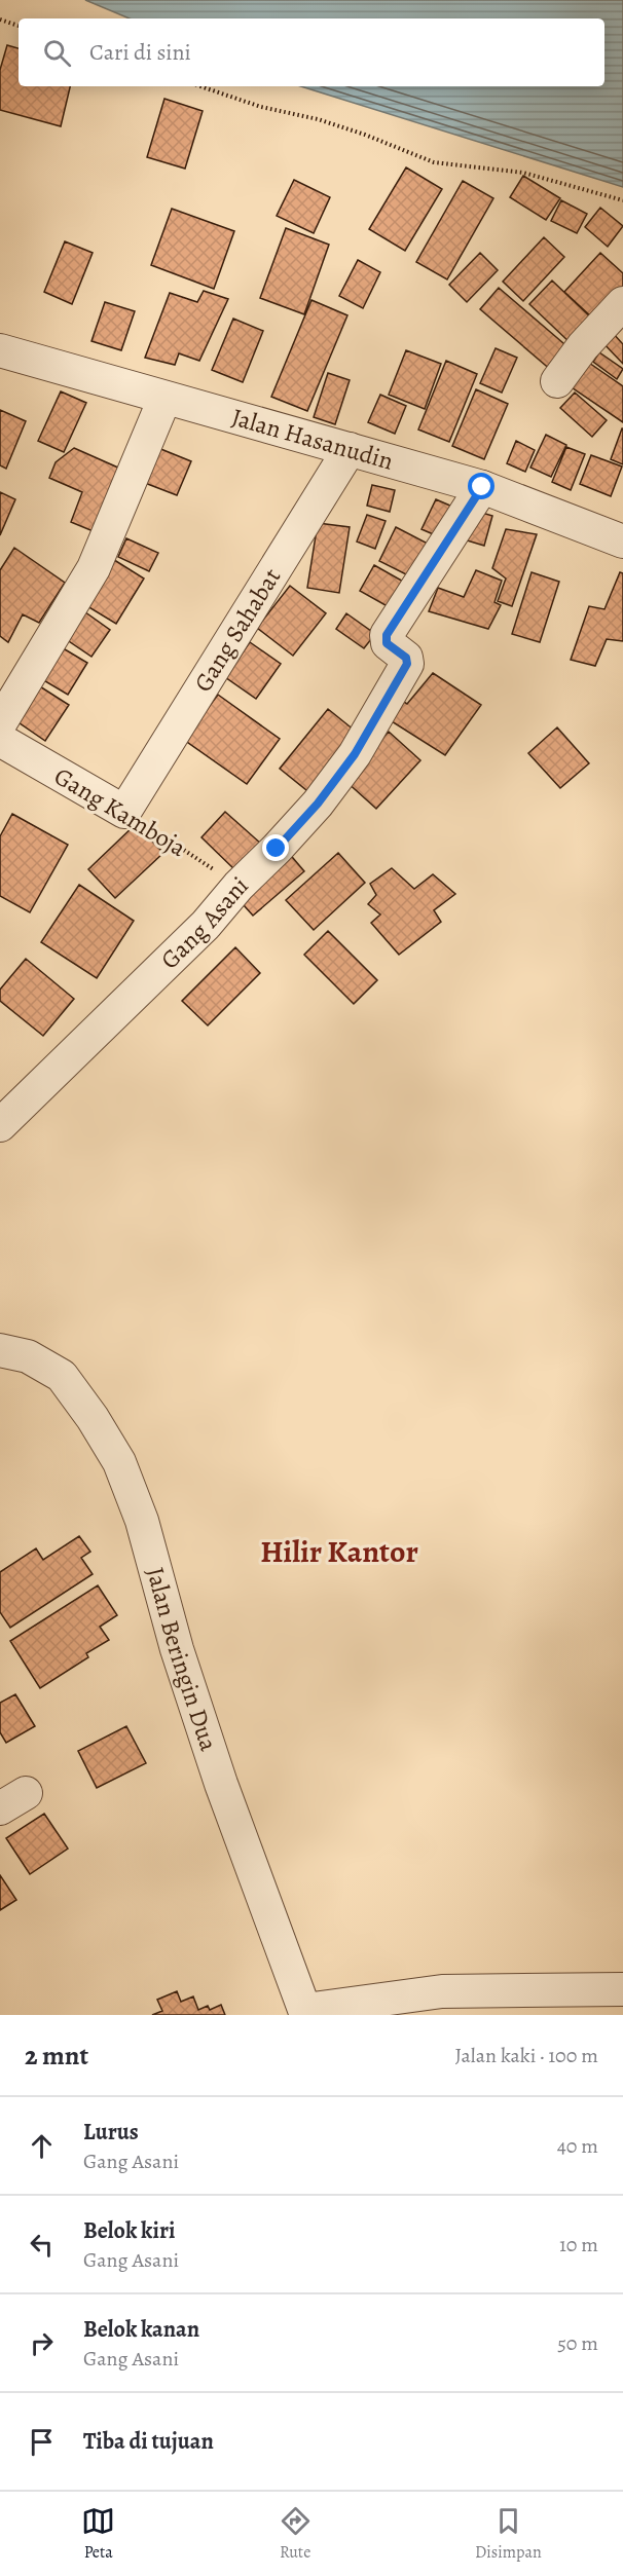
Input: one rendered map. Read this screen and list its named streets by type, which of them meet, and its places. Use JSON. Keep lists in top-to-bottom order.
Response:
{
  "streets": {
    "street": [
      "Jalan Hasanudin",
      "Gang Sahabat",
      "Gang Kamboja",
      "Gang Asani",
      "Jalan Beringin Dua"
    ]
  },
  "crossings": [
    ["Jalan Hasanudin", "Gang Sahabat"],
    ["Jalan Hasanudin", "Gang Asani"],
    ["Gang Sahabat", "Gang Kamboja"],
    ["Gang Kamboja", "Gang Asani"]
  ],
  "districts": ["Hilir Kantor"],
  "page": {
    "search": "Cari di sini",
    "heading": ["2 mnt", "Jalan kaki · 100 m"],
    "list": [
      ["Lurus", "Gang Asani", "40 m"],
      ["Belok kiri", "Gang Asani", "10 m"],
      ["Belok kanan", "Gang Asani", "50 m"],
      "Tiba di tujuan"
    ],
    "nav": ["Peta", "Rute", "Disimpan"]
  }
}
